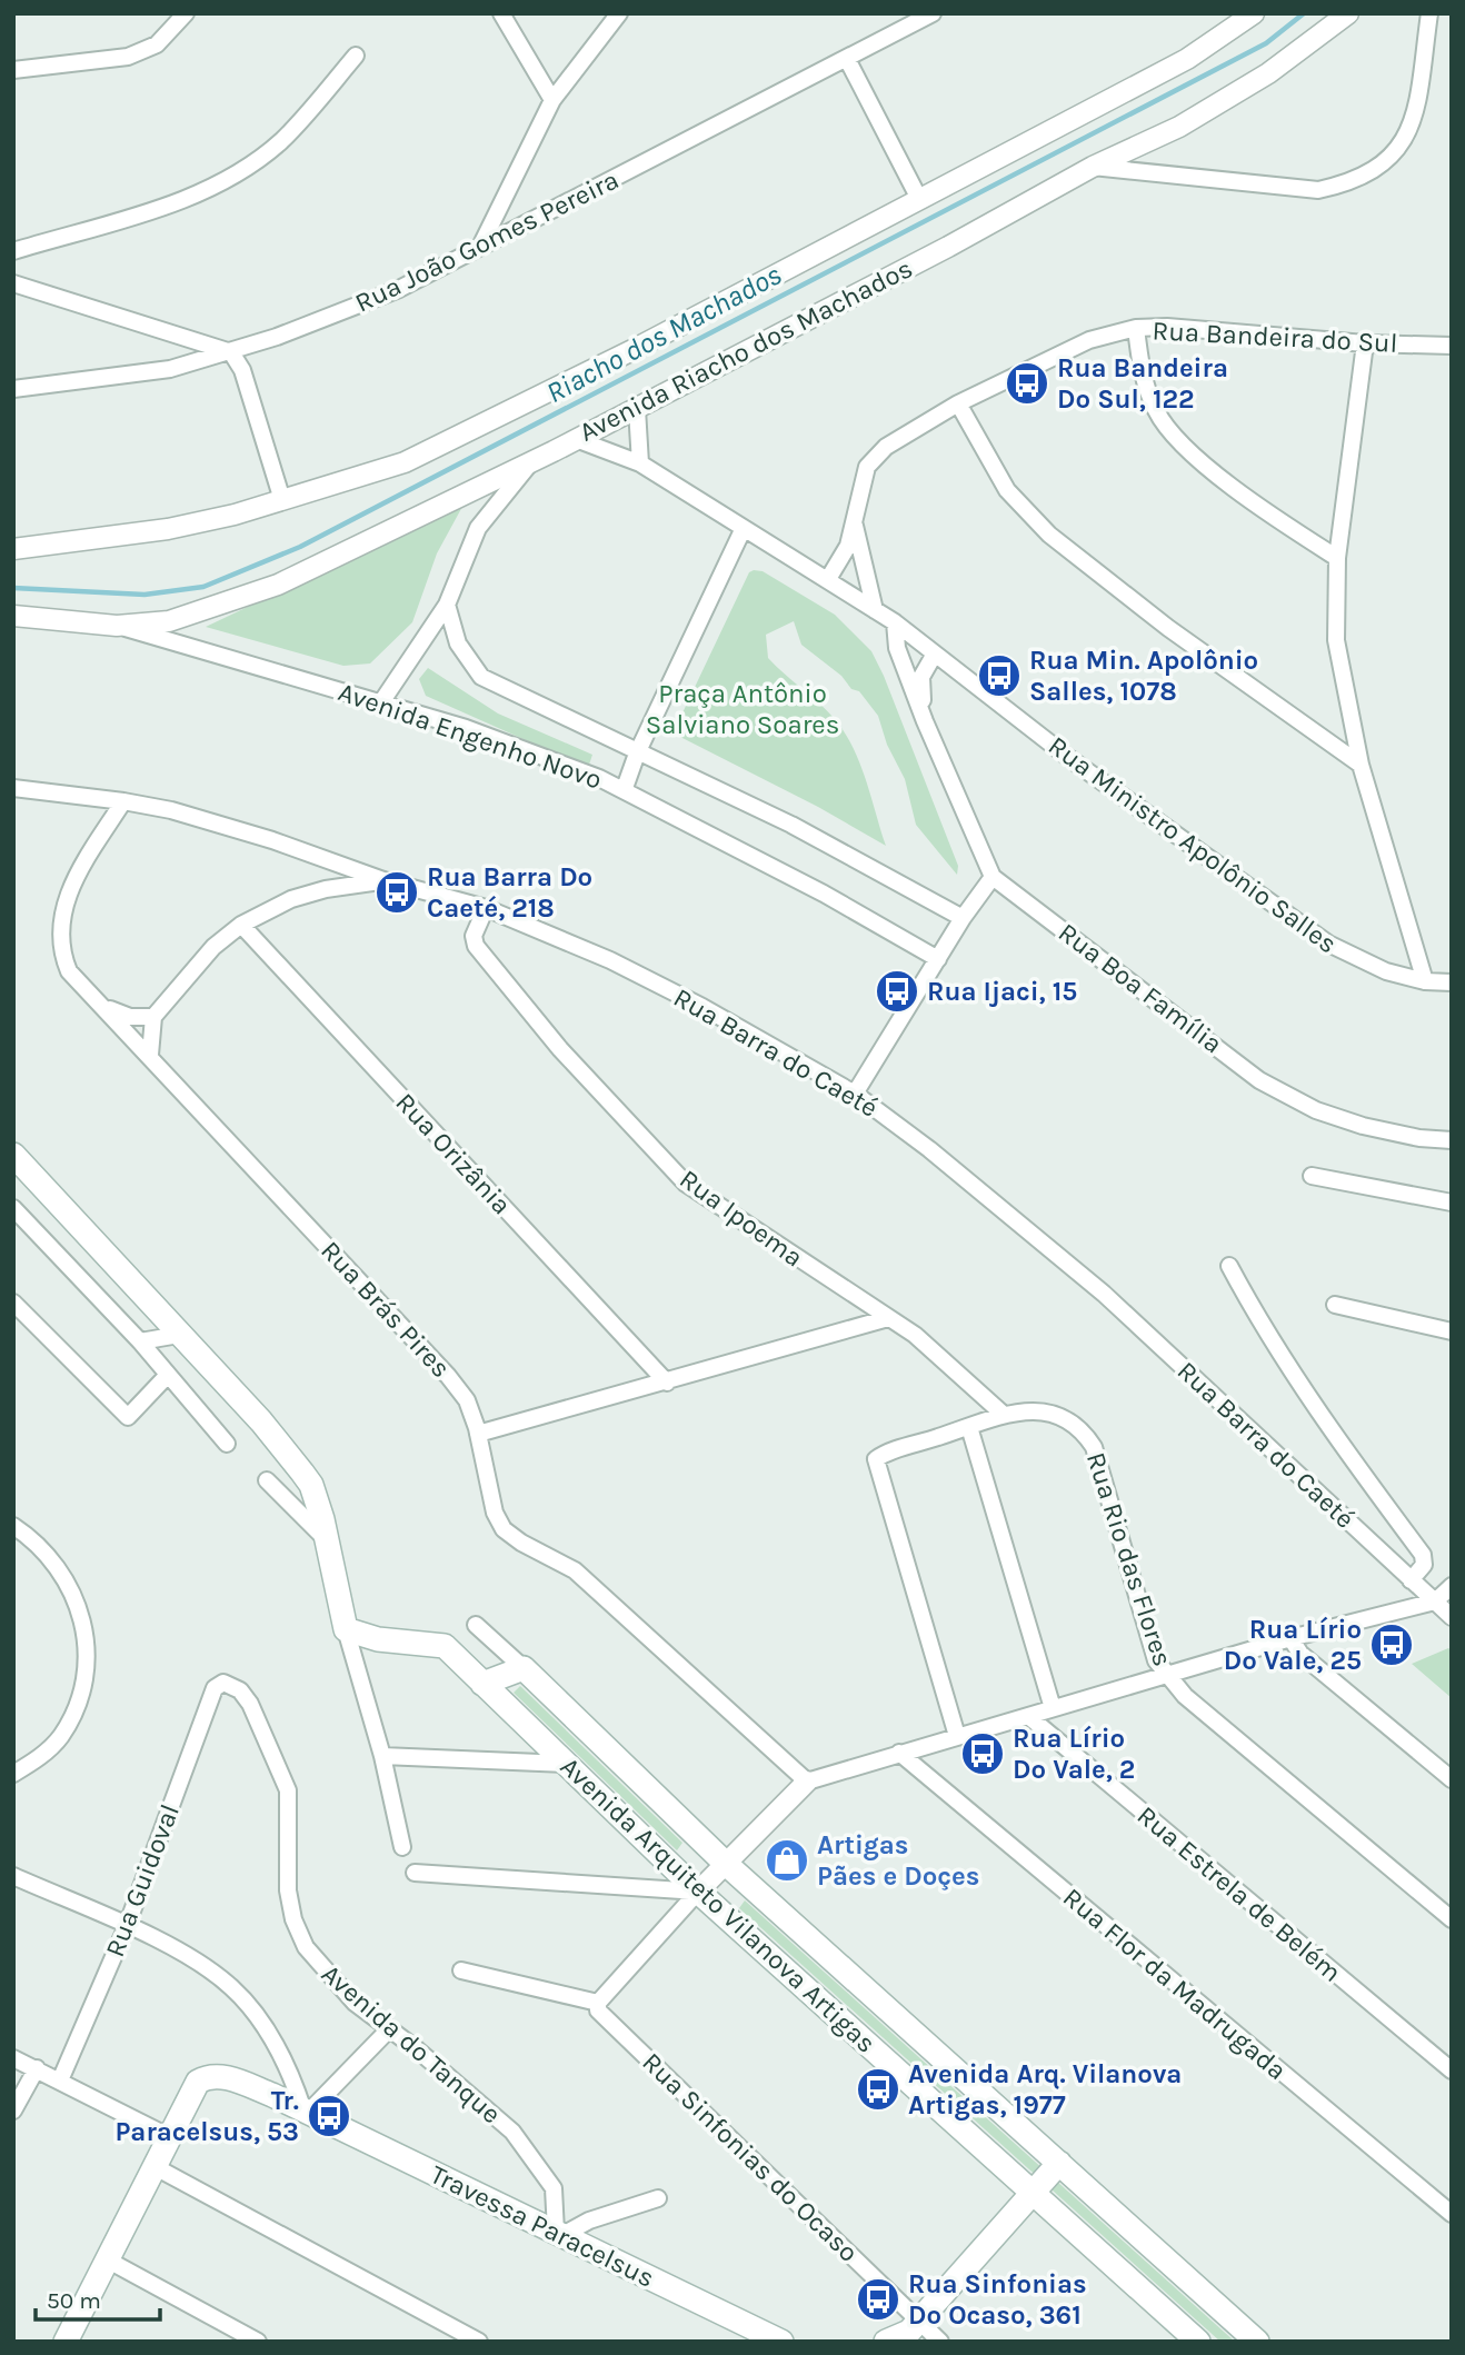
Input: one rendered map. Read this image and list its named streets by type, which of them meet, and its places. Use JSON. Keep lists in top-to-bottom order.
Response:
{
  "streets": {
    "main road": ["Avenida Arquiteto Vilanova Artigas", "Travessa Paracelsus"],
    "street": [
      "Rua João Gomes Pereira",
      "Rua Bandeira do Sul",
      "Avenida Riacho dos Machados",
      "Avenida Engenho Novo",
      "Rua Ministro Apolônio Salles",
      "Rua Boa Família",
      "Rua Barra do Caeté",
      "Rua Orizânia",
      "Rua Ipoema",
      "Rua Brás Pires",
      "Rua Rio das Flores",
      "Rua Guidoval",
      "Rua Estrela de Belém",
      "Rua Flor da Madrugada",
      "Avenida do Tanque",
      "Rua Sinfonias do Ocaso"
    ]
  },
  "crossings": [
    ["Rua Bandeira do Sul", "Rua Ministro Apolônio Salles"],
    ["Avenida Riacho dos Machados", "Avenida Engenho Novo"],
    ["Avenida Riacho dos Machados", "Rua Ministro Apolônio Salles"],
    ["Rua Ministro Apolônio Salles", "Rua Boa Família"],
    ["Rua Barra do Caeté", "Rua Ipoema"],
    ["Rua Barra do Caeté", "Rua Brás Pires"],
    ["Rua Ipoema", "Rua Rio das Flores"],
    ["Rua Guidoval", "Avenida do Tanque"],
    ["Avenida do Tanque", "Travessa Paracelsus"]
  ],
  "water": ["Riacho dos Machados"],
  "parks": ["Praça Antônio Salviano Soares"],
  "places": {
    "bus stop": [
      "Rua Bandeira Do Sul, 122",
      "Rua Min. Apolônio Salles, 1078",
      "Rua Barra Do Caeté, 218",
      "Rua Ijaci, 15",
      "Rua Lírio Do Vale, 25",
      "Rua Lírio Do Vale, 2",
      "Avenida Arq. Vilanova Artigas, 1977",
      "Tr. Paracelsus, 53",
      "Rua Sinfonias Do Ocaso, 361"
    ],
    "shop": ["Artigas Pães e Doçes"]
  },
  "scale_bar": "50 m"
}
